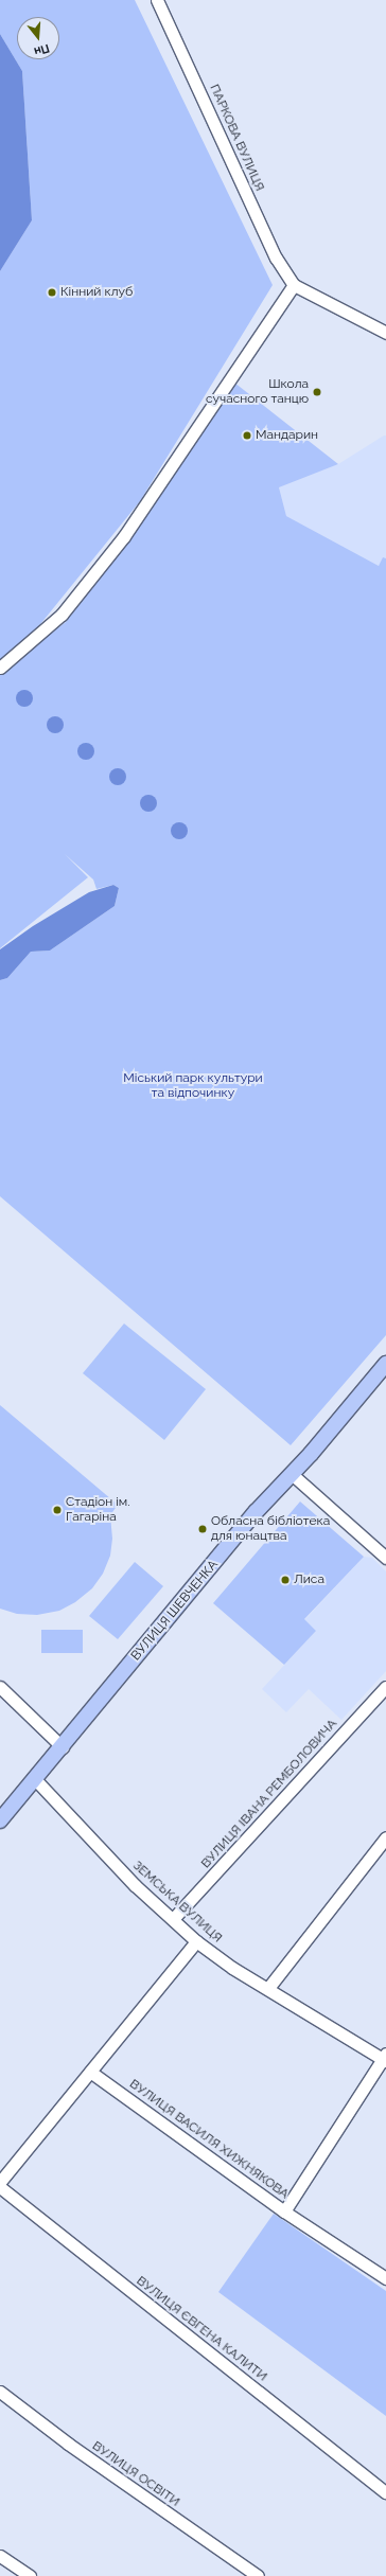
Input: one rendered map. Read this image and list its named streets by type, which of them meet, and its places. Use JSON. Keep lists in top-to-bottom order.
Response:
{
  "streets": {
    "main road": ["ВУЛИЦЯ ШЕВЧЕНКА"],
    "street": [
      "ПАРКОВА ВУЛИЦЯ",
      "ВУЛИЦЯ ІВАНА РЕМБОЛОВИЧА",
      "ЗЕМСЬКА ВУЛИЦЯ",
      "ВУЛИЦЯ ВАСИЛЯ ХИЖНЯКОВА",
      "ВУЛИЦЯ ЄВГЕНА КАЛИТИ",
      "ВУЛИЦЯ ОСВІТИ"
    ]
  },
  "crossings": [
    ["ВУЛИЦЯ ШЕВЧЕНКА", "ЗЕМСЬКА ВУЛИЦЯ"],
    ["ВУЛИЦЯ ІВАНА РЕМБОЛОВИЧА", "ЗЕМСЬКА ВУЛИЦЯ"],
    ["ЗЕМСЬКА ВУЛИЦЯ", "ВУЛИЦЯ ВАСИЛЯ ХИЖНЯКОВА"]
  ],
  "parks": ["Міський парк культури та відпочинку"],
  "places": [
    "Кінний клуб",
    "Школа сучасного танцю",
    "Мандарин",
    "Стадіон ім. Гагаріна",
    "Обласна бібліотека для юнацтва",
    "Лиса"
  ],
  "north": "bottom"
}
